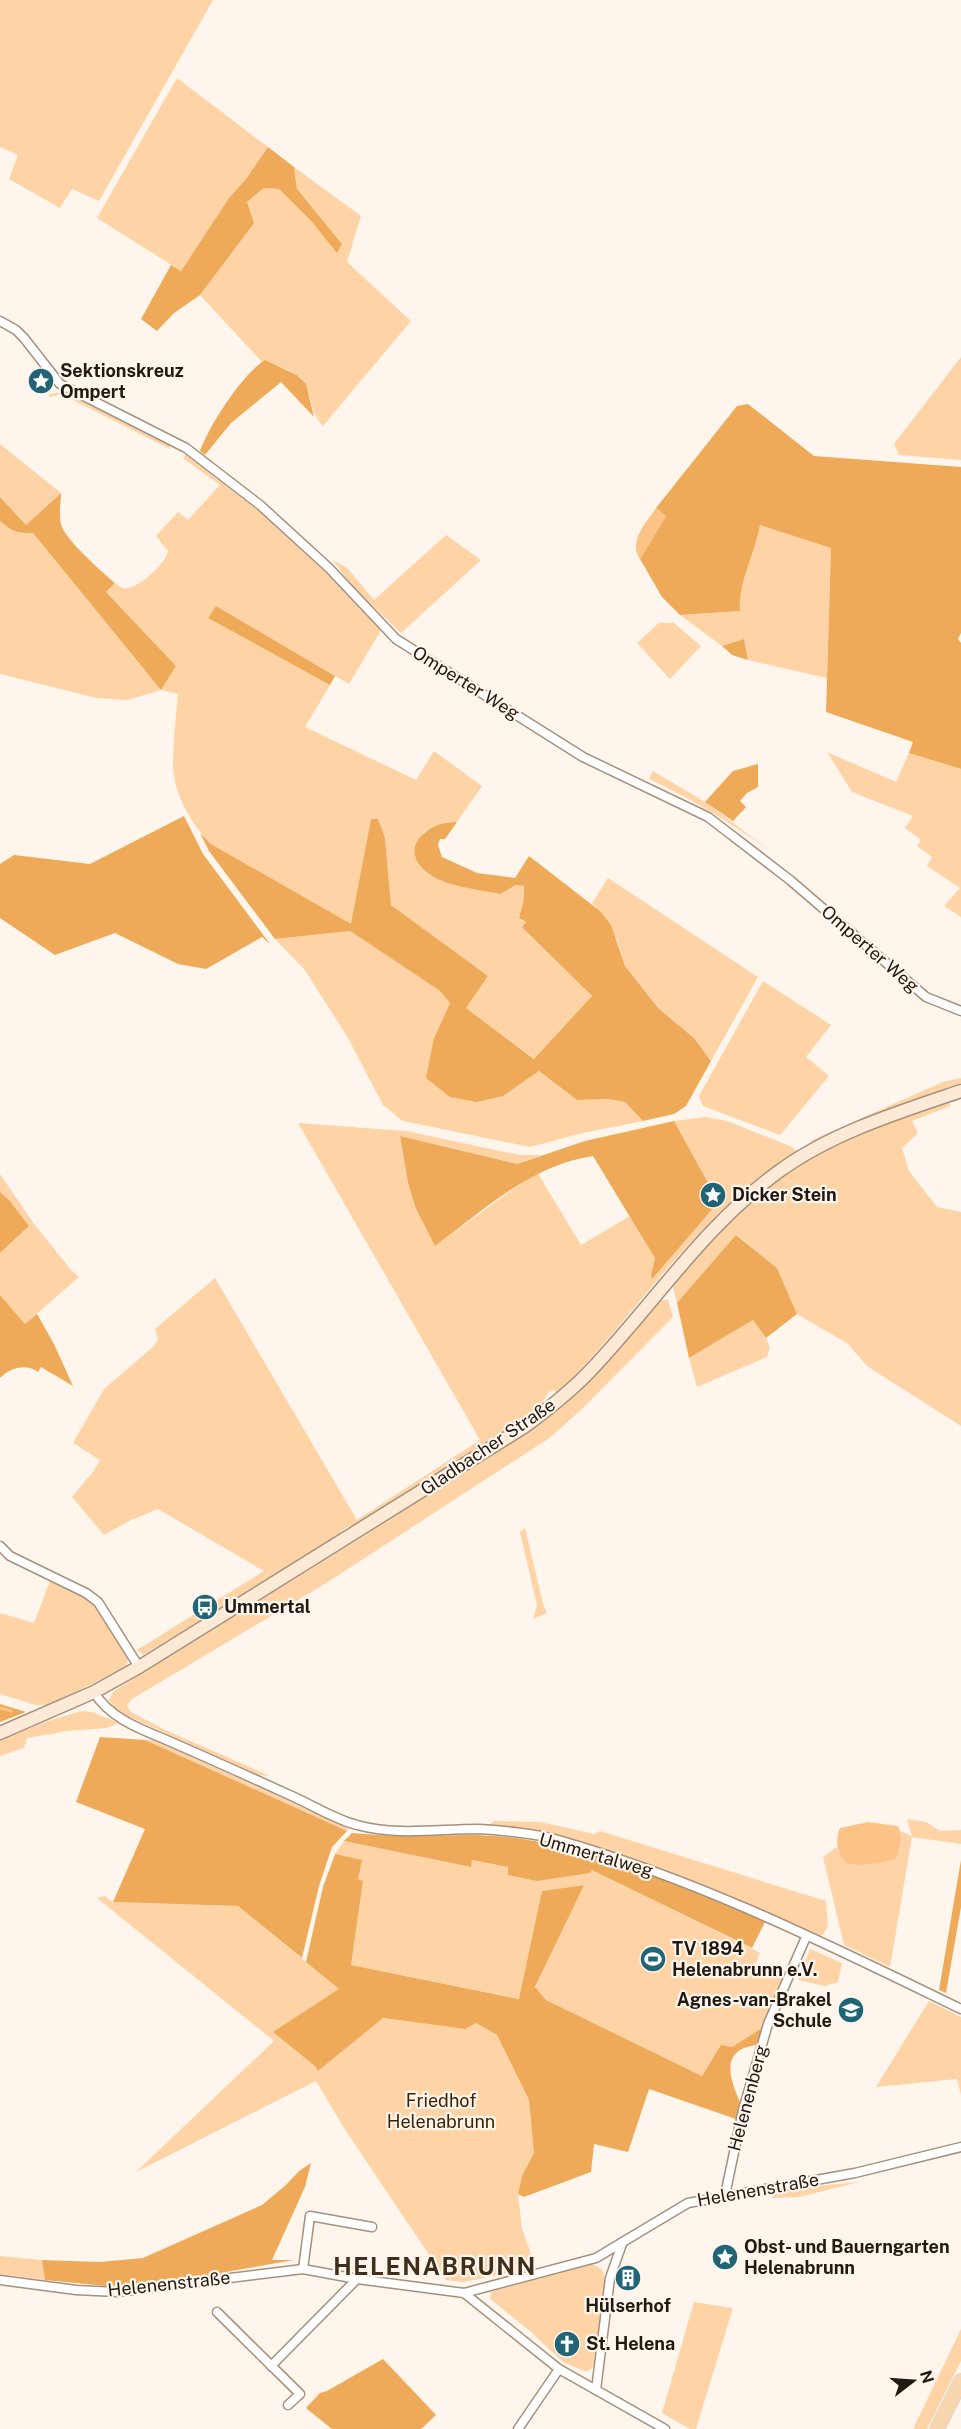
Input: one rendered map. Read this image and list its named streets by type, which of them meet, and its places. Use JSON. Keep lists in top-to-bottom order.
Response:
{
  "streets": {
    "main road": ["Gladbacher Straße"],
    "street": [
      "Omperter Weg",
      "Ummertalweg",
      "Helenenberg",
      "Helenenstraße"
    ]
  },
  "crossings": [
    ["Gladbacher Straße", "Ummertalweg"],
    ["Ummertalweg", "Helenenberg"],
    ["Helenenberg", "Helenenstraße"]
  ],
  "districts": ["HELENABRUNN"],
  "parks": ["Friedhof Helenabrunn"],
  "places": {
    "place": ["Sektionskreuz Ompert", "Dicker Stein", "Obst- und Bauerngarten Helenabrunn"],
    "bus stop": ["Ummertal"],
    "sports": ["TV 1894 Helenabrunn e.V."],
    "school or university": ["Agnes-van-Brakel Schule"],
    "building": ["Hülserhof"],
    "church": ["St. Helena"]
  },
  "north": "right"
}
